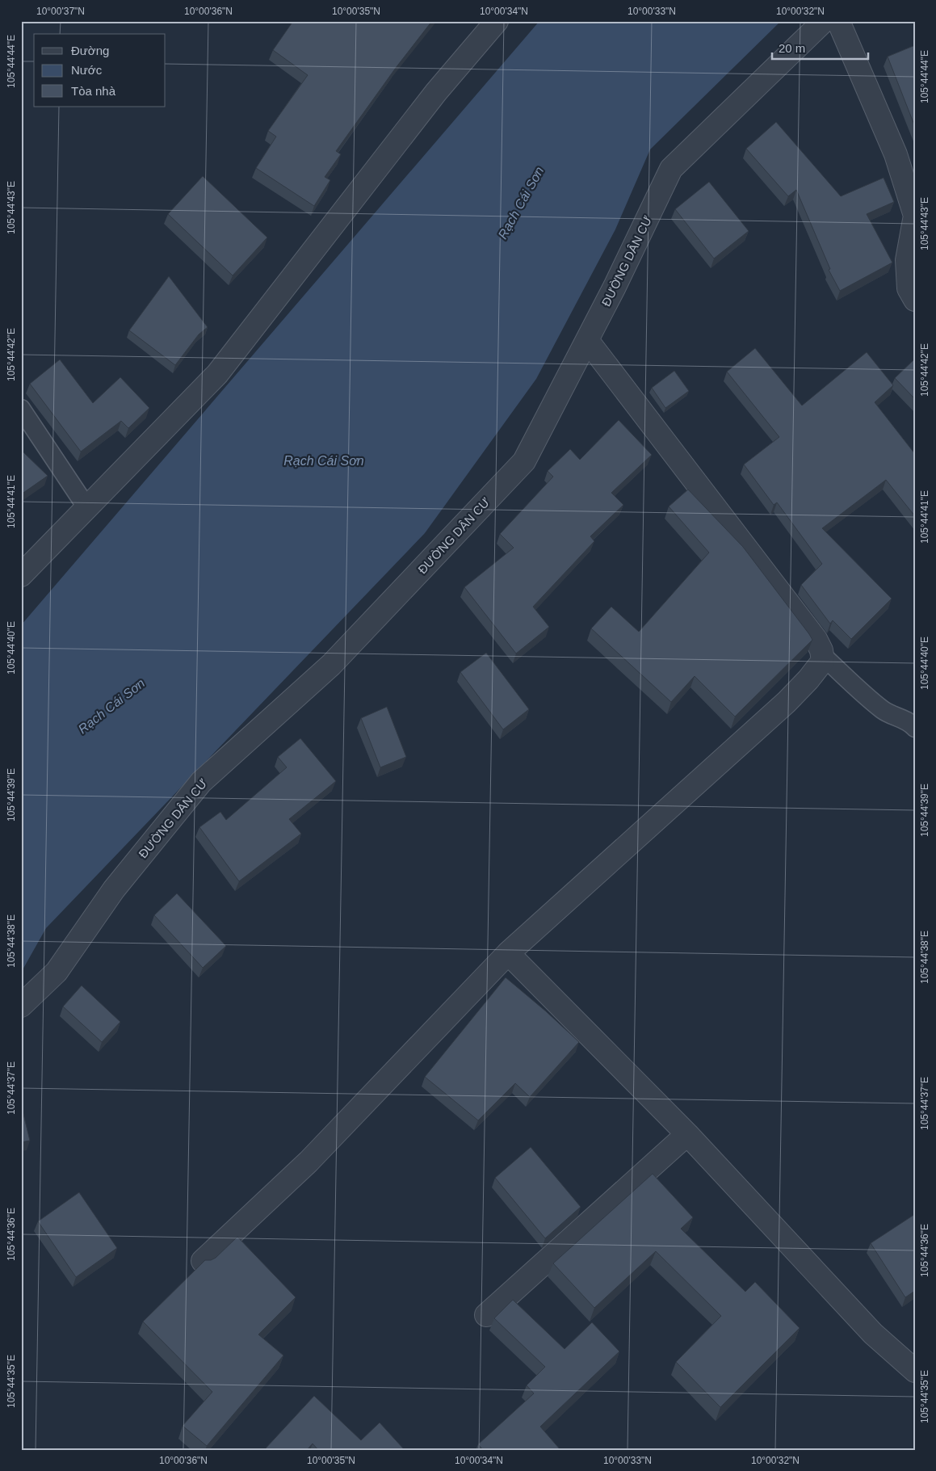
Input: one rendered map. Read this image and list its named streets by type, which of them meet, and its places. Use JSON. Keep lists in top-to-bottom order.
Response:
{
  "streets": {
    "street": ["ĐƯỜNG DÂN CƯ"]
  },
  "water": ["Rạch Cái Sơn"],
  "legend": ["Đường", "Nước", "Tòa nhà"],
  "scale_bar": "20 m",
  "coordinates": [
    "10°00'37\"N",
    "10°00'36\"N",
    "10°00'35\"N",
    "10°00'34\"N",
    "10°00'33\"N",
    "10°00'32\"N",
    "105°44'44\"E",
    "105°44'43\"E",
    "105°44'42\"E",
    "105°44'41\"E",
    "105°44'40\"E",
    "105°44'39\"E",
    "105°44'38\"E",
    "105°44'37\"E",
    "105°44'36\"E",
    "105°44'35\"E"
  ]
}
